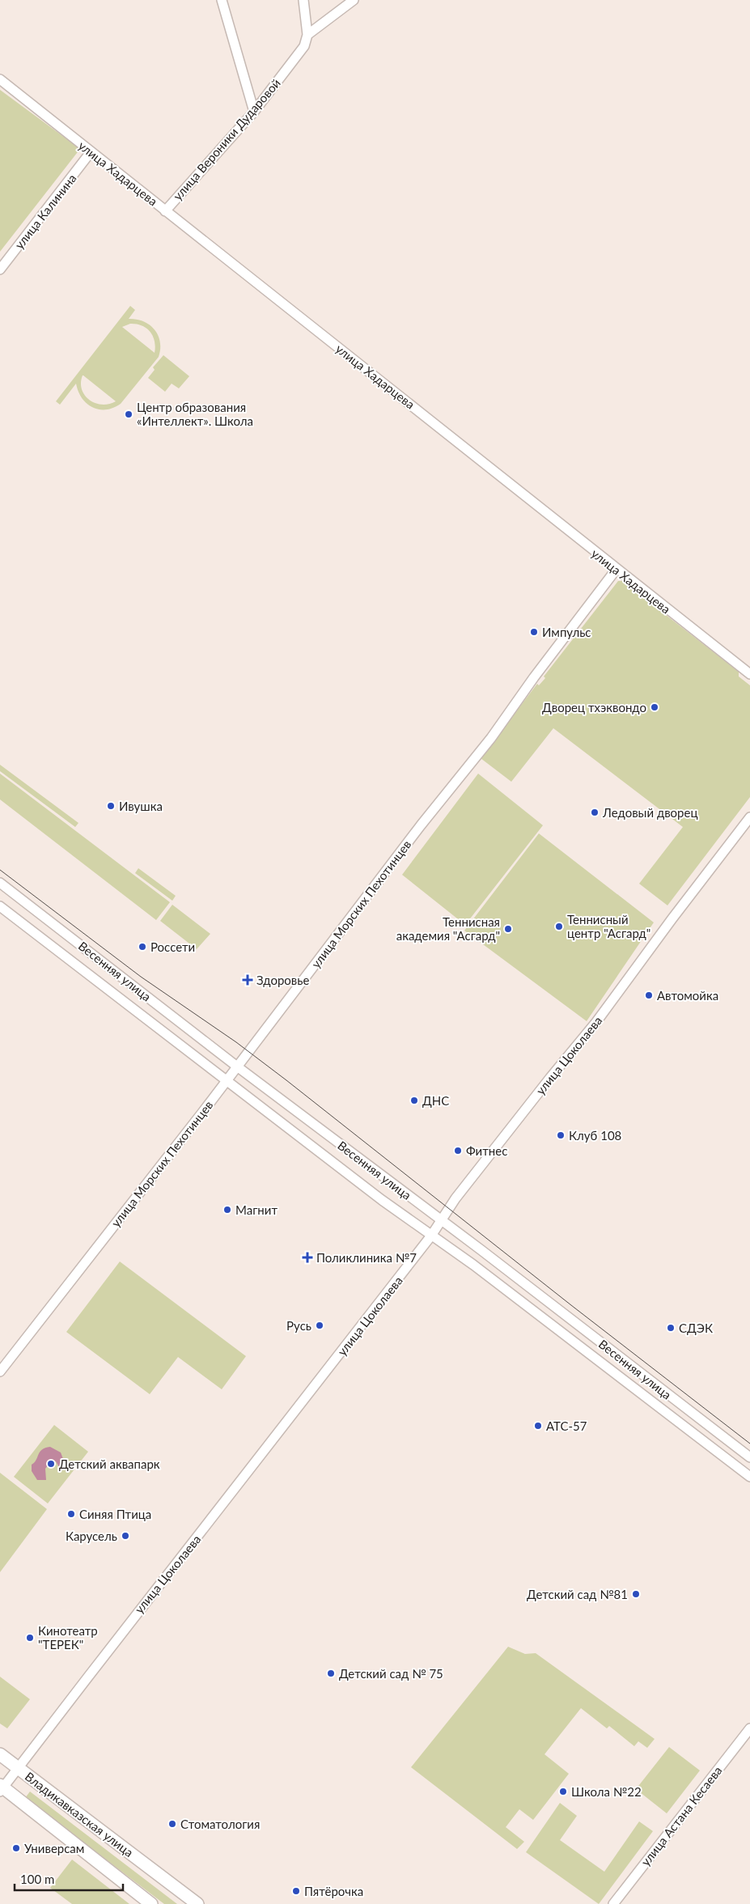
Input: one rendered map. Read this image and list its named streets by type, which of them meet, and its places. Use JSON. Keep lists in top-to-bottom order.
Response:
{
  "streets": {
    "main road": ["Владикавказская улица"],
    "street": [
      "улица Вероники Дударовой",
      "улица Хадарцева",
      "улица Калинина",
      "улица Морских Пехотинцев",
      "Весенняя улица",
      "улица Цоколаева",
      "улица Астана Кесаева"
    ]
  },
  "crossings": [
    ["улица Вероники Дударовой", "улица Хадарцева"],
    ["улица Хадарцева", "улица Калинина"],
    ["улица Хадарцева", "улица Морских Пехотинцев"],
    ["улица Морских Пехотинцев", "Весенняя улица"],
    ["Весенняя улица", "улица Цоколаева"],
    ["улица Цоколаева", "Владикавказская улица"]
  ],
  "places": {
    "other": [
      "Центр образования «Интеллект». Школа",
      "Импульс",
      "Дворец тхэквондо",
      "Ивушка",
      "Ледовый дворец",
      "Теннисный центр \"Асгард\"",
      "Теннисная академия \"Асгард\"",
      "Россети",
      "Автомойка",
      "ДНС",
      "Клуб 108",
      "Фитнес",
      "Магнит",
      "Русь",
      "СДЭК",
      "АТС-57",
      "Детский аквапарк",
      "Синяя Птица",
      "Карусель",
      "Детский сад №81",
      "Кинотеатр \"ТЕРЕК\"",
      "Детский сад № 75",
      "Школа №22",
      "Стоматология",
      "Универсам",
      "Пятёрочка"
    ],
    "health": ["Здоровье", "Поликлиника №7"]
  },
  "scale_bar": "100 m"
}
